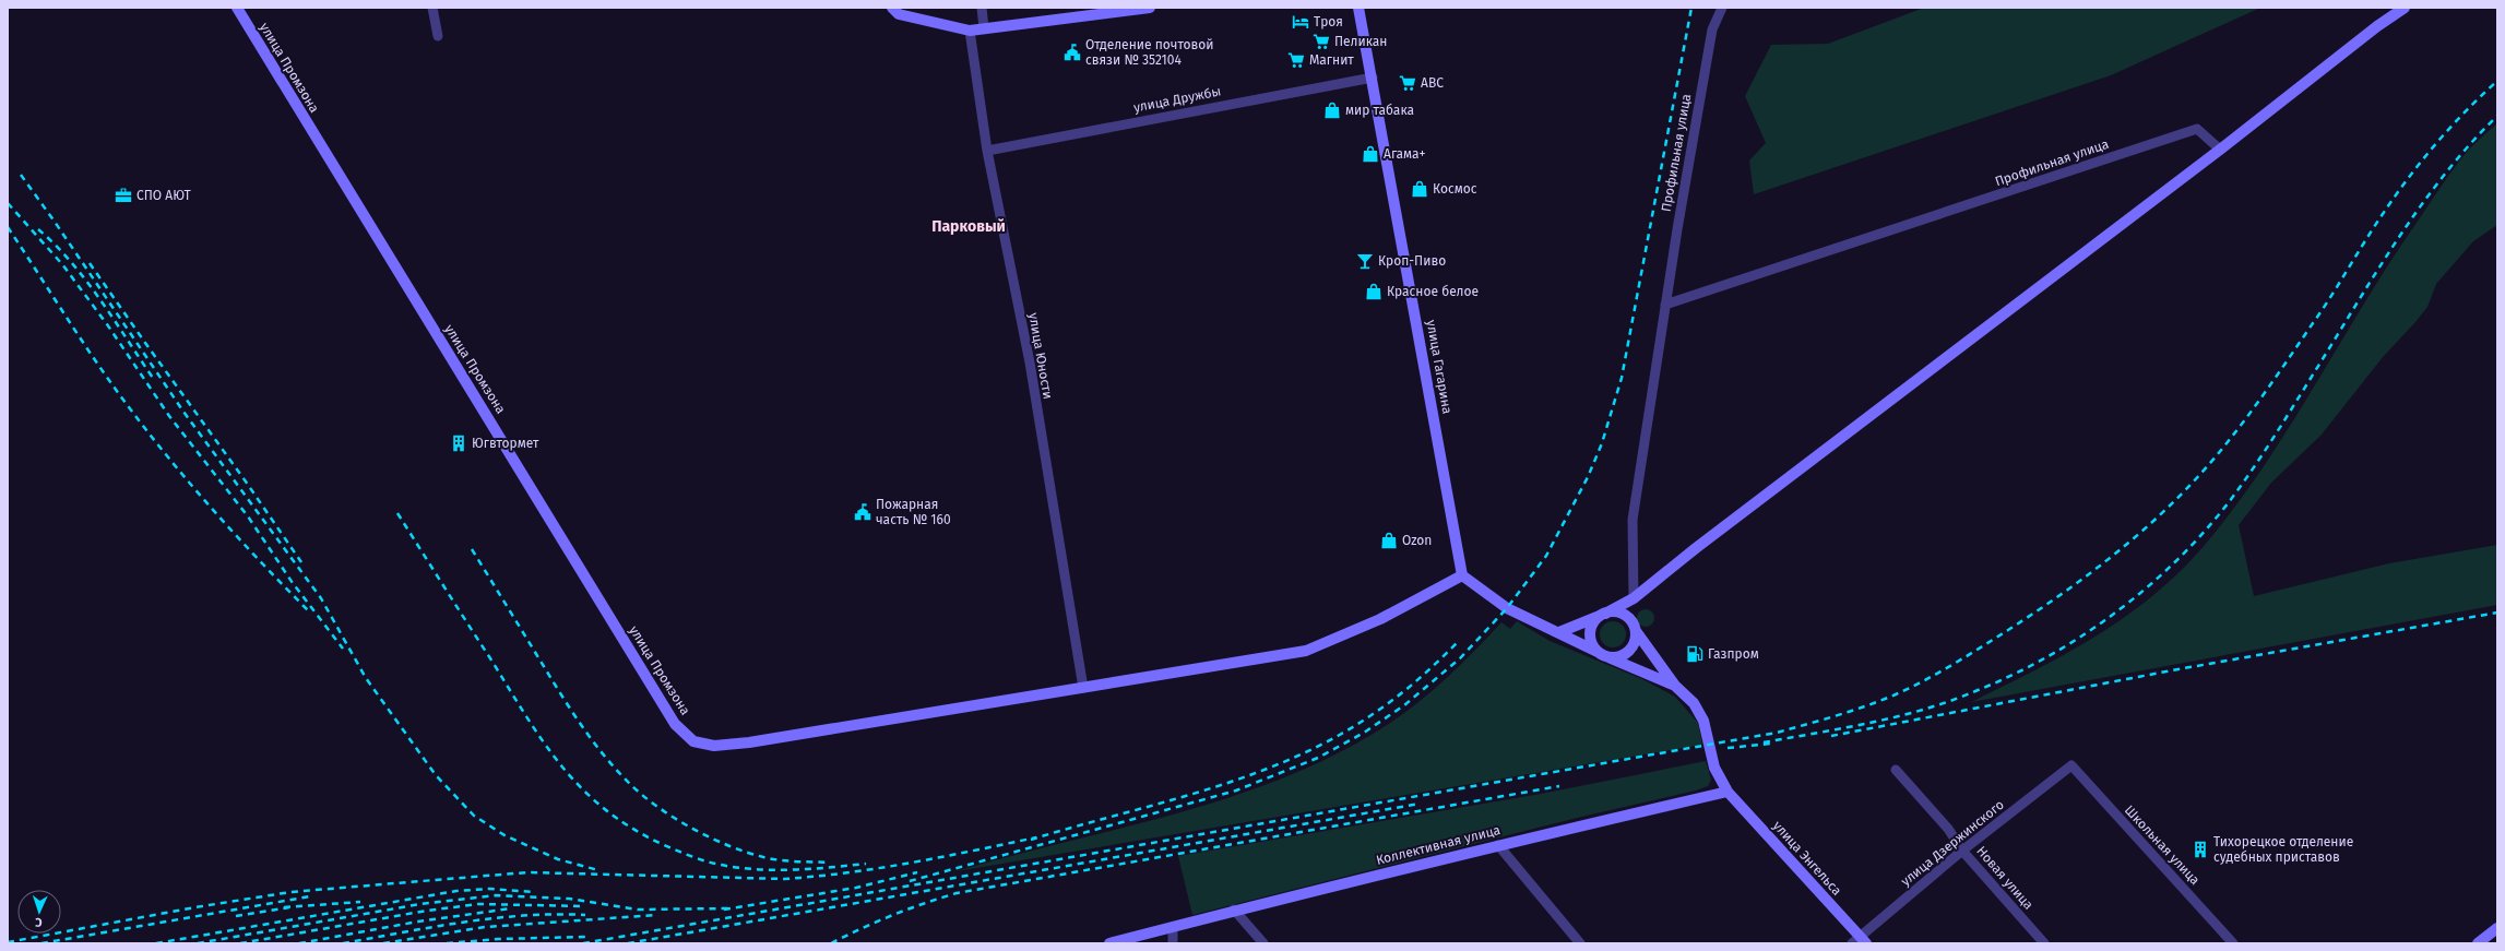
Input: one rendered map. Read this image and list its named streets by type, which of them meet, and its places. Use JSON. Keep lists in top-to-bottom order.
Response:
{
  "streets": {
    "main road": [
      "улица Промзона",
      "улица Гагарина",
      "Коллективная улица",
      "улица Энгельса"
    ],
    "street": [
      "улица Дружбы",
      "Профильная улица",
      "улица Юности",
      "улица Дзержинского",
      "Школьная улица",
      "Новая улица"
    ]
  },
  "crossings": [
    ["улица Промзона", "улица Юности"],
    ["улица Дружбы", "улица Юности"],
    ["улица Дружбы", "улица Гагарина"],
    ["улица Дзержинского", "Школьная улица"],
    ["улица Дзержинского", "улица Энгельса"],
    ["улица Дзержинского", "Новая улица"],
    ["Коллективная улица", "улица Энгельса"]
  ],
  "districts": ["Парковый"],
  "places": {
    "hotel": ["Троя"],
    "supermarket": ["Пеликан", "Магнит", "ABC"],
    "public building": ["Отделение почтовой связи № 352104", "Пожарная часть № 160"],
    "shop": [
      "мир табака",
      "Агама+",
      "Космос",
      "Красное белое",
      "Ozon"
    ],
    "office": ["СПО АЮТ"],
    "bar": ["Кроп-Пиво"],
    "building": ["Югвтормет", "Тихорецкое отделение судебных приставов"],
    "fuel station": ["Газпром"]
  },
  "north": "bottom"
}
